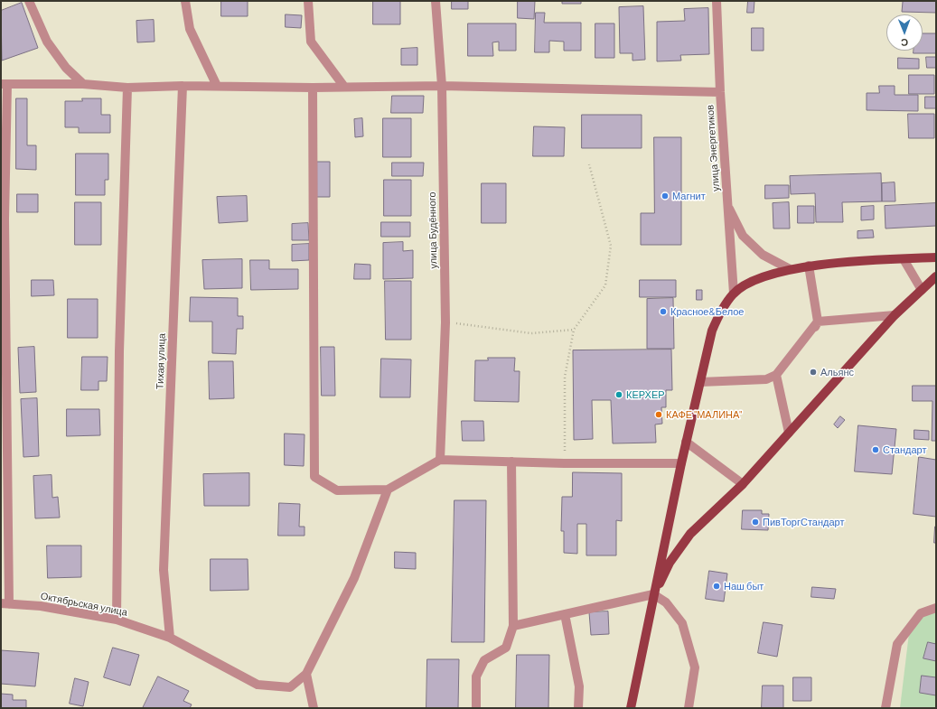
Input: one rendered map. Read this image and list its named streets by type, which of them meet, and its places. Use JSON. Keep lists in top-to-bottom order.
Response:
{
  "streets": {
    "street": [
      "улица Энергетиков",
      "улица Будённого",
      "Тихая улица",
      "Октябрьская улица"
    ]
  },
  "crossings": [
    ["Тихая улица", "Октябрьская улица"]
  ],
  "places": [
    "Магнит",
    "Красное&Белое",
    "Альянс",
    "КЕРХЕР",
    "КАФЕ \"МАЛИНА\"",
    "Стандарт",
    "ПивТоргСтандарт",
    "Наш быт"
  ],
  "north": "bottom"
}
